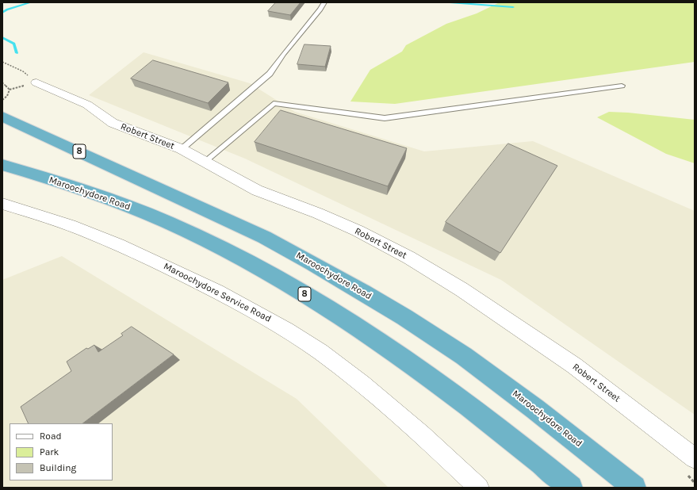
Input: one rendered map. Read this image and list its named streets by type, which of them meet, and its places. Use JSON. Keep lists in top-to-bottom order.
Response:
{
  "streets": {
    "highway": ["8", "Maroochydore Road"],
    "street": ["Robert Street", "Maroochydore Service Road"]
  },
  "legend": ["Road", "Park", "Building"]
}
